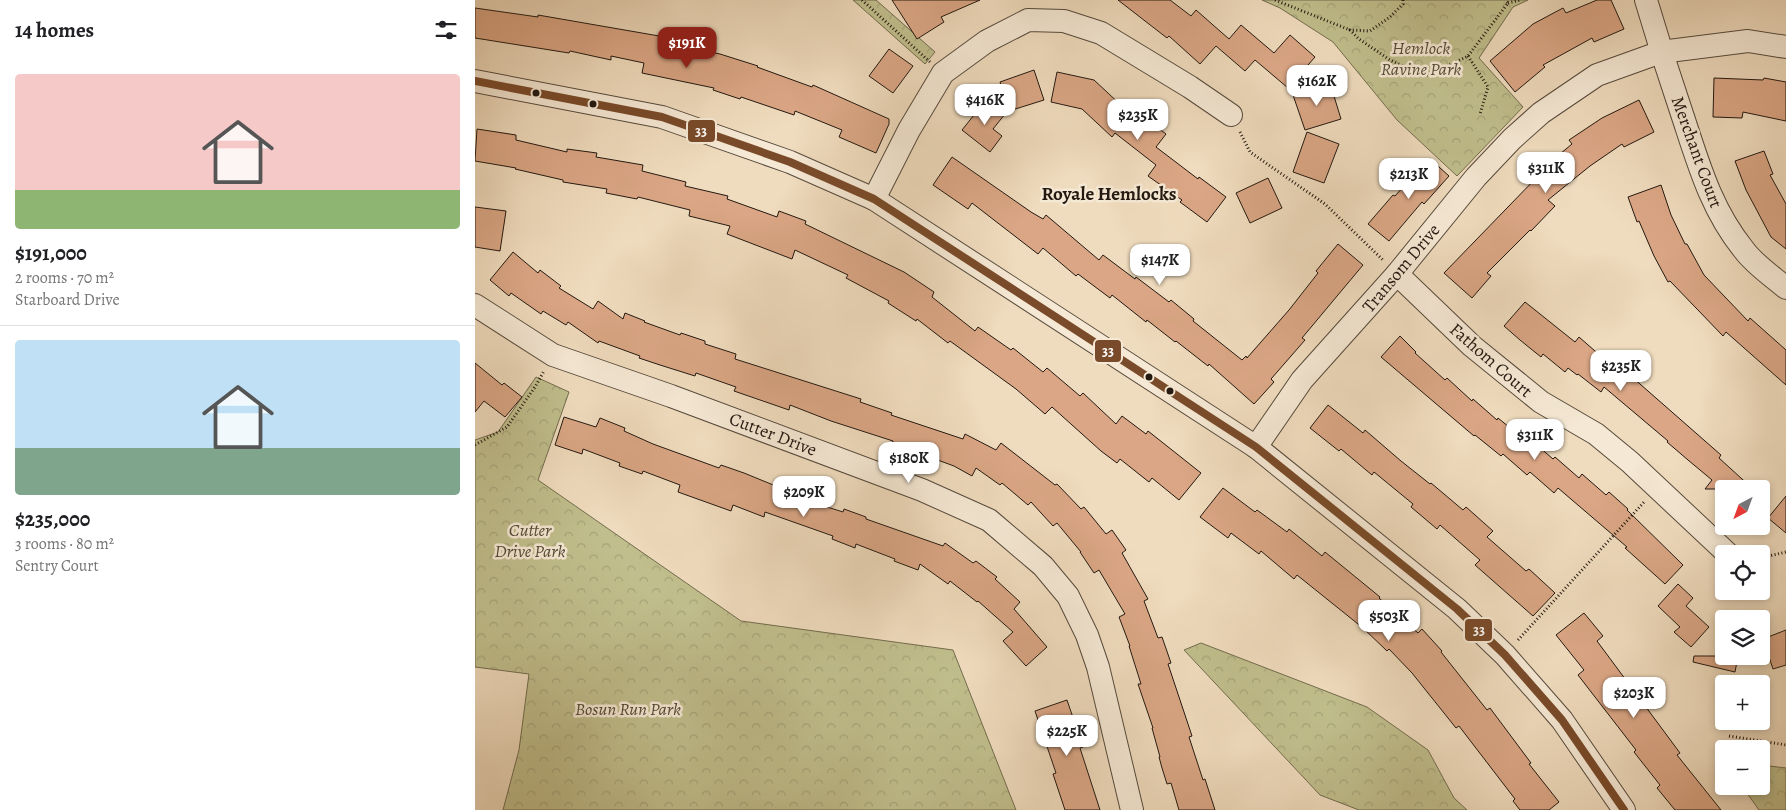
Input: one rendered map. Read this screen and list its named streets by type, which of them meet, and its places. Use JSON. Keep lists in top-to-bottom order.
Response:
{
  "streets": {
    "street": [
      "Merchant Court",
      "Transom Drive",
      "Fathom Court",
      "Cutter Drive"
    ]
  },
  "crossings": [
    ["Merchant Court", "Transom Drive"],
    ["Transom Drive", "Fathom Court"]
  ],
  "districts": ["Royale Hemlocks"],
  "parks": ["Hemlock Ravine Park", "Cutter Drive Park", "Bosun Run Park"],
  "lines": ["transit line 33"],
  "north": "bottom left",
  "page": {
    "heading": "14 homes",
    "price": [
      "$191K",
      "$162K",
      "$416K",
      "$235K",
      "$311K",
      "$213K",
      "$147K",
      "$235K",
      "$311K",
      "$180K",
      "$209K",
      "$503K",
      "$203K",
      "$225K"
    ],
    "list": [
      {
        "name": "$191,000",
        "note": "2 rooms · 70 m² · Starboard Drive"
      },
      {
        "name": "$235,000",
        "note": "3 rooms · 80 m² · Sentry Court"
      }
    ],
    "map_buttons": ["+", "−"]
  }
}
